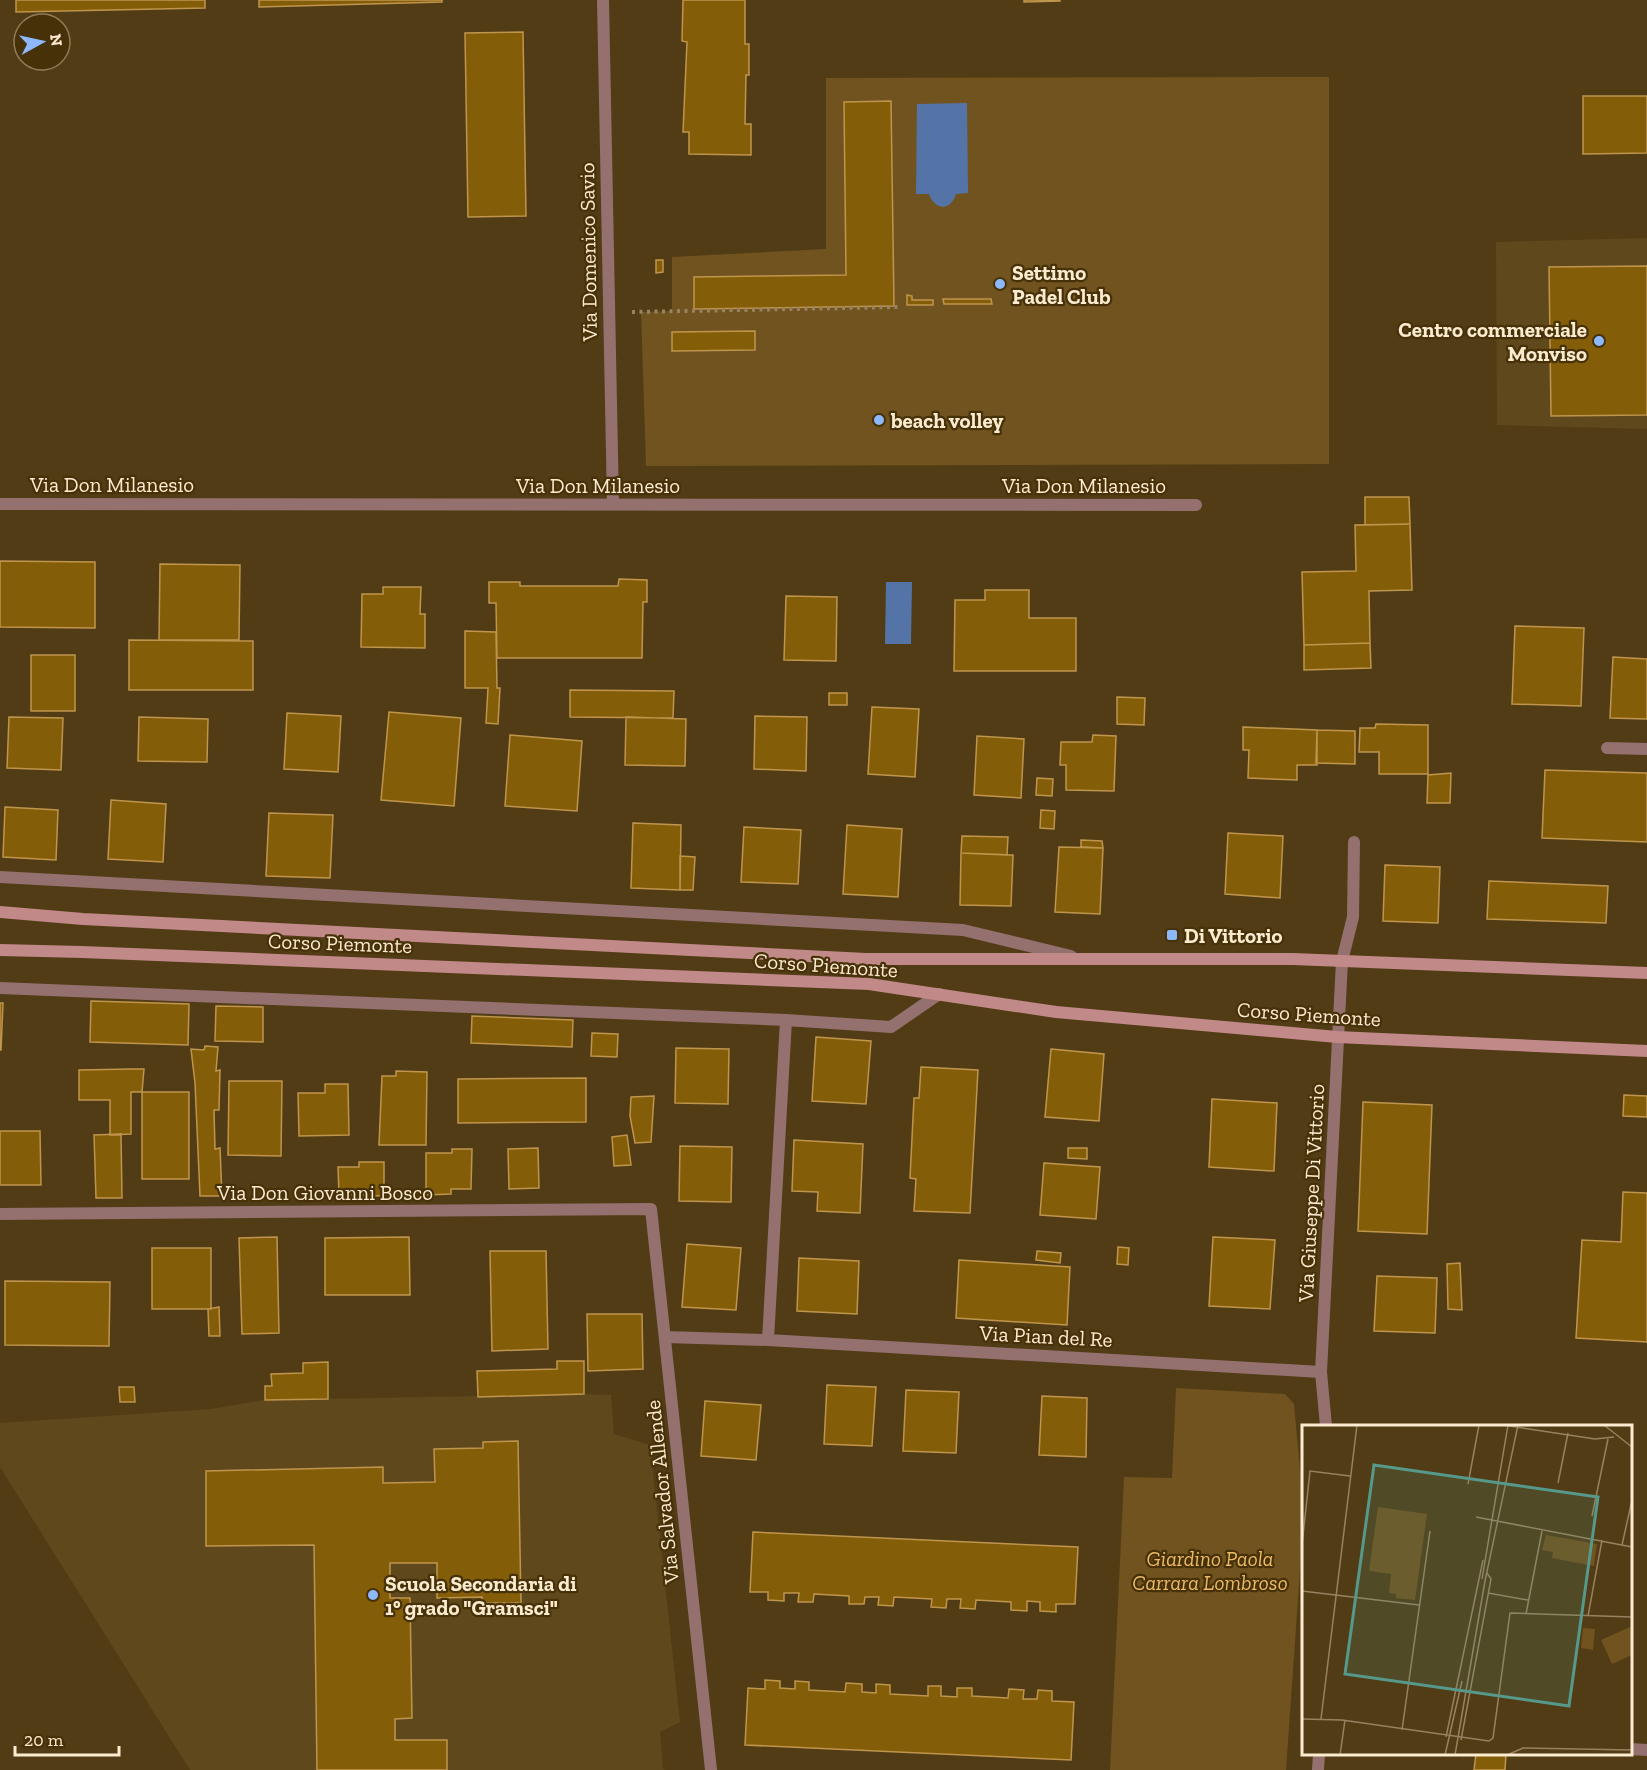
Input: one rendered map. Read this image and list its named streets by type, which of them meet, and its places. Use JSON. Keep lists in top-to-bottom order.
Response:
{
  "streets": {
    "main road": ["Corso Piemonte"],
    "street": [
      "Via Domenico Savio",
      "Via Don Milanesio",
      "Via Don Giovanni Bosco",
      "Via Giuseppe Di Vittorio",
      "Via Pian del Re",
      "Via Salvador Allende"
    ]
  },
  "crossings": [
    ["Via Domenico Savio", "Via Don Milanesio"],
    ["Corso Piemonte", "Via Giuseppe Di Vittorio"],
    ["Via Don Giovanni Bosco", "Via Salvador Allende"],
    ["Via Giuseppe Di Vittorio", "Via Pian del Re"],
    ["Via Pian del Re", "Via Salvador Allende"]
  ],
  "parks": ["Giardino Paola Carrara Lombroso"],
  "places": {
    "other": [
      "Settimo Padel Club",
      "Centro commerciale Monviso",
      "beach volley",
      "Scuola Secondaria di 1° grado \"Gramsci\""
    ],
    "transit": ["Di Vittorio"]
  },
  "scale_bar": "20 m",
  "north": "right"
}
